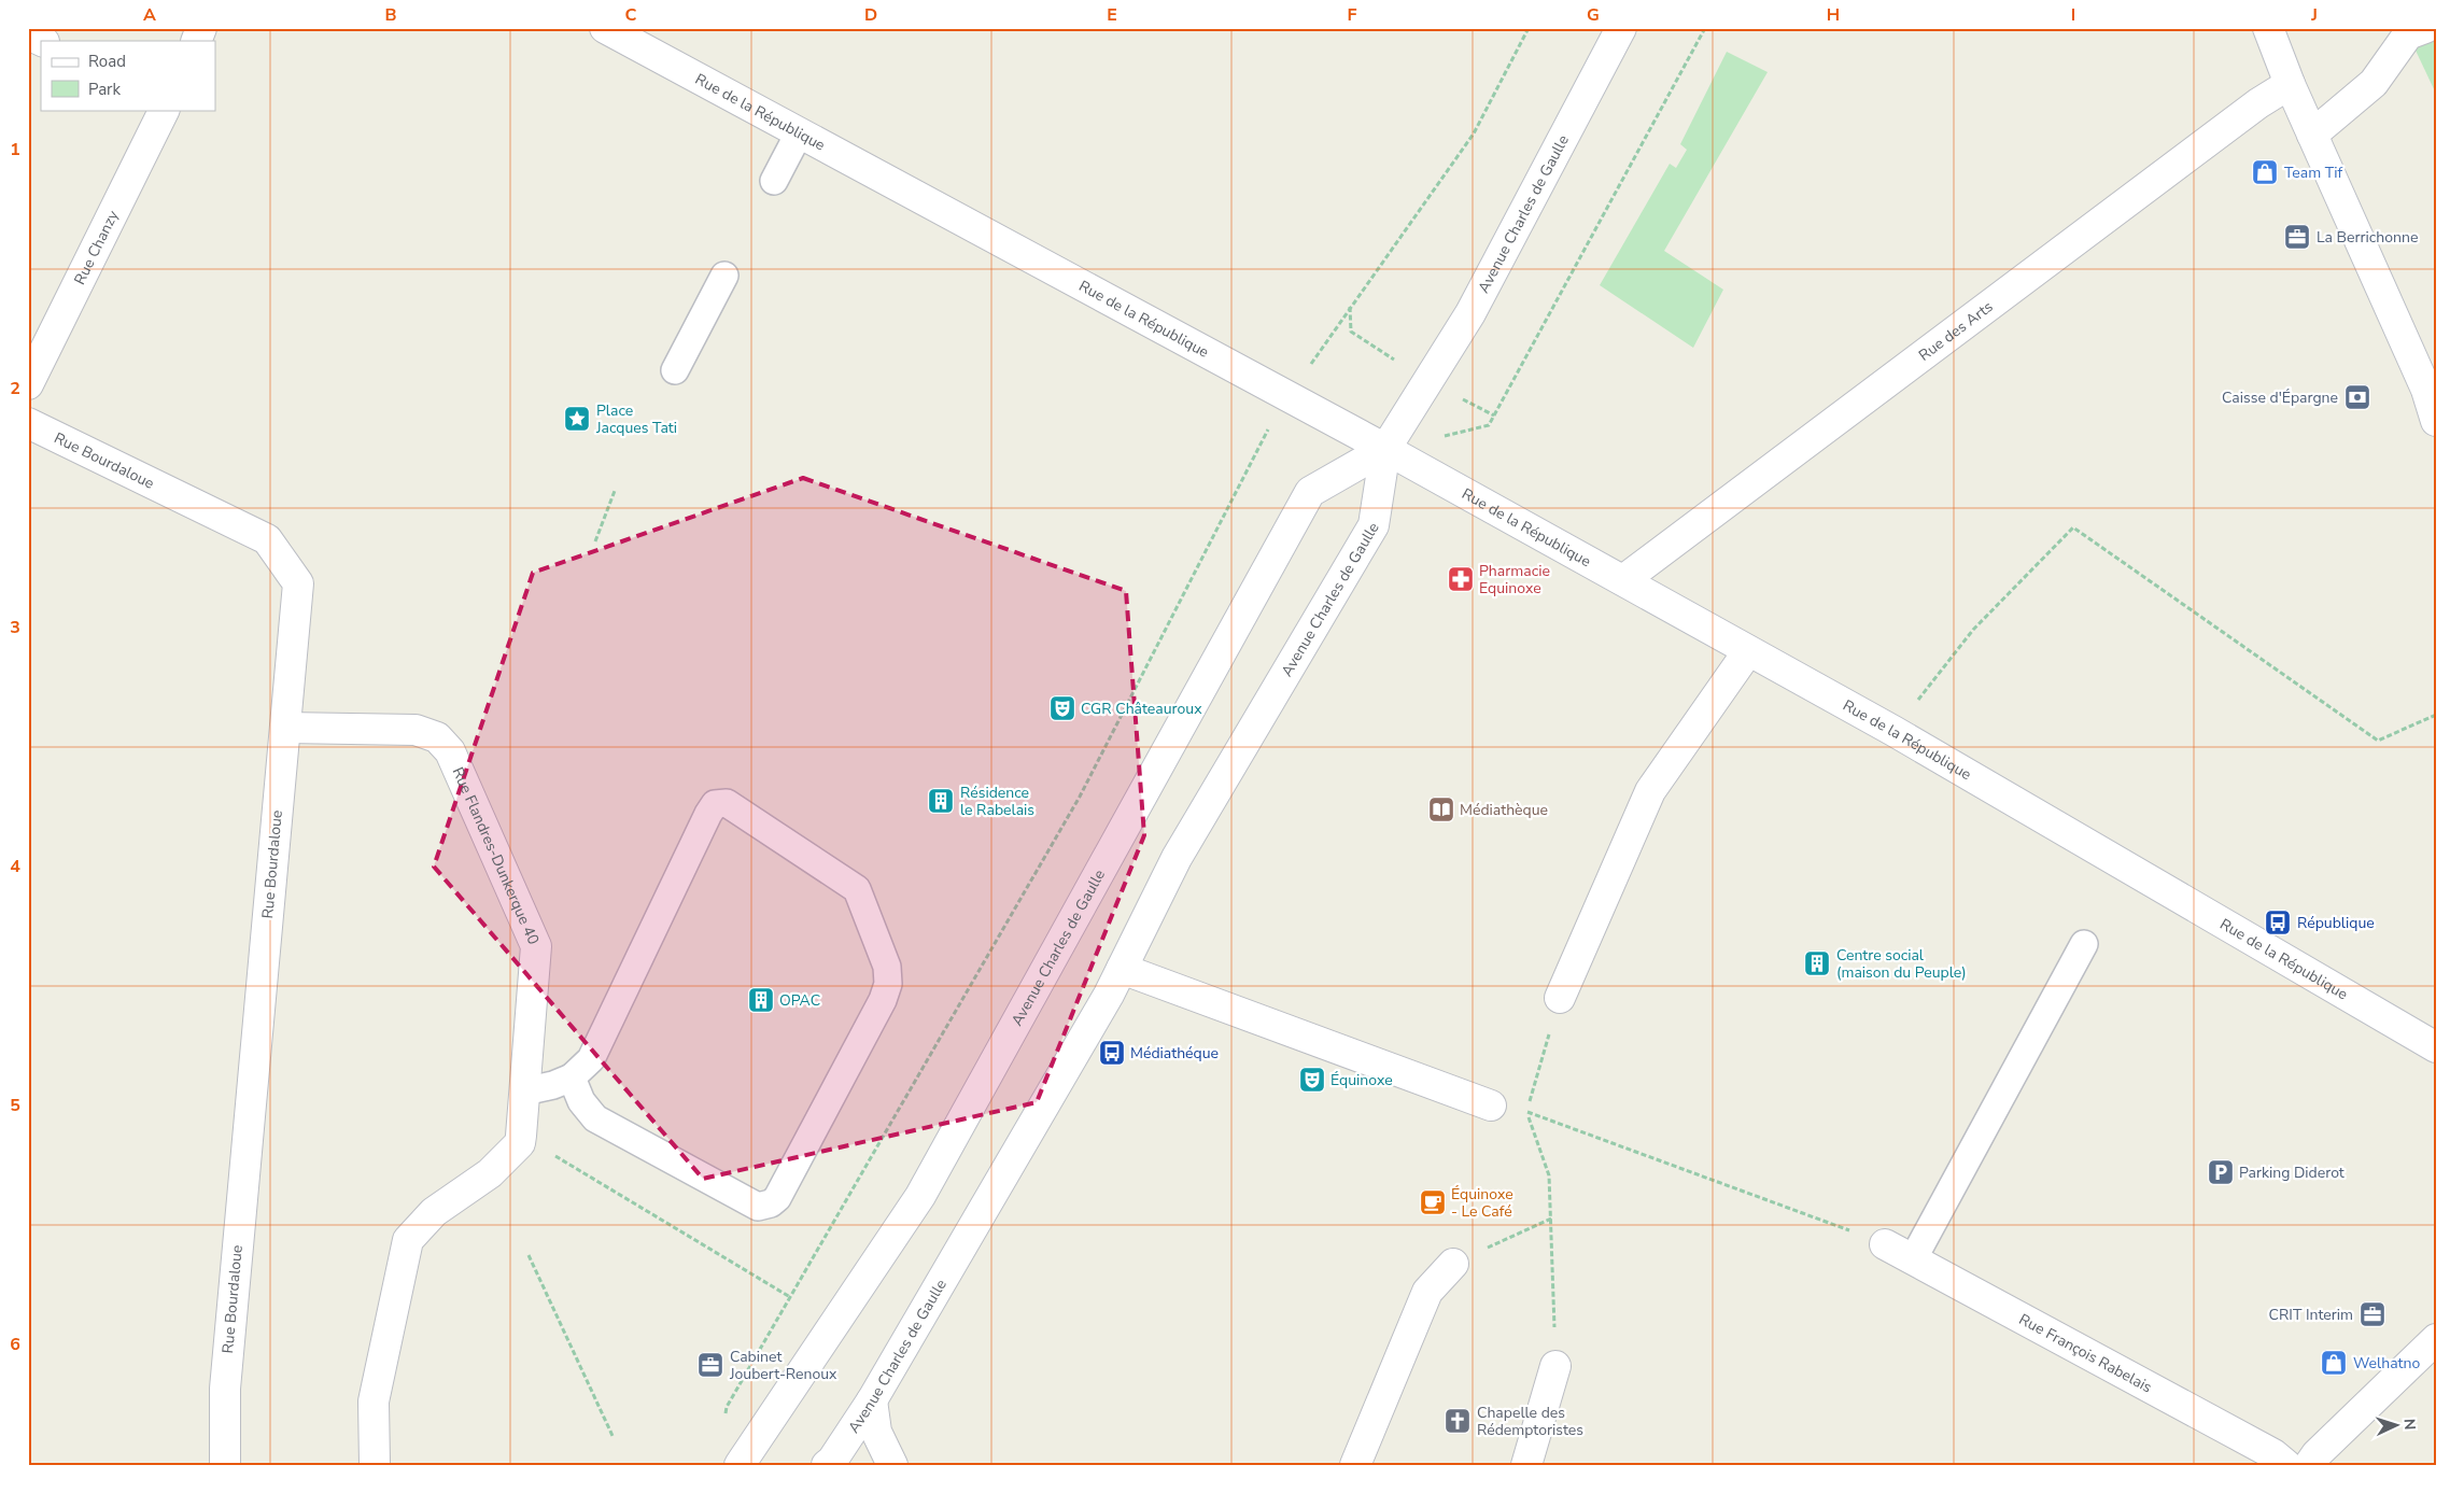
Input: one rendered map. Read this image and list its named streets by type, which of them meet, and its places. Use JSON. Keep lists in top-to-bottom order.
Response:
{
  "streets": {
    "street": [
      "Rue de la République",
      "Avenue Charles de Gaulle",
      "Rue Chanzy",
      "Rue des Arts",
      "Rue Bourdaloue",
      "Rue Flandres-Dunkerque 40",
      "Rue François Rabelais"
    ]
  },
  "crossings": [
    ["Rue de la République", "Avenue Charles de Gaulle"],
    ["Rue de la République", "Rue des Arts"],
    ["Rue Bourdaloue", "Rue Flandres-Dunkerque 40"]
  ],
  "places": {
    "shop": ["Team Tif", "Welhatno"],
    "office": ["La Berrichonne", "CRIT Interim", "Cabinet Joubert-Renoux"],
    "bank": ["Caisse d'Épargne"],
    "place": ["Place Jacques Tati"],
    "pharmacy": ["Pharmacie Equinoxe"],
    "theatre": ["CGR Châteauroux", "Équinoxe"],
    "building": ["Résidence le Rabelais", "Centre social (maison du Peuple)", "OPAC"],
    "library": ["Médiathèque"],
    "bus stop": ["République", "Médiathéque"],
    "parking": ["Parking Diderot"],
    "cafe": ["Équinoxe - Le Café"],
    "church": ["Chapelle des Rédemptoristes"]
  },
  "legend": ["Road", "Park"],
  "north": "right",
  "grid": {
    "columns": [
      "A",
      "B",
      "C",
      "D",
      "E",
      "F",
      "G",
      "H",
      "I",
      "J"
    ],
    "rows": [
      "1",
      "2",
      "3",
      "4",
      "5",
      "6"
    ]
  }
}
